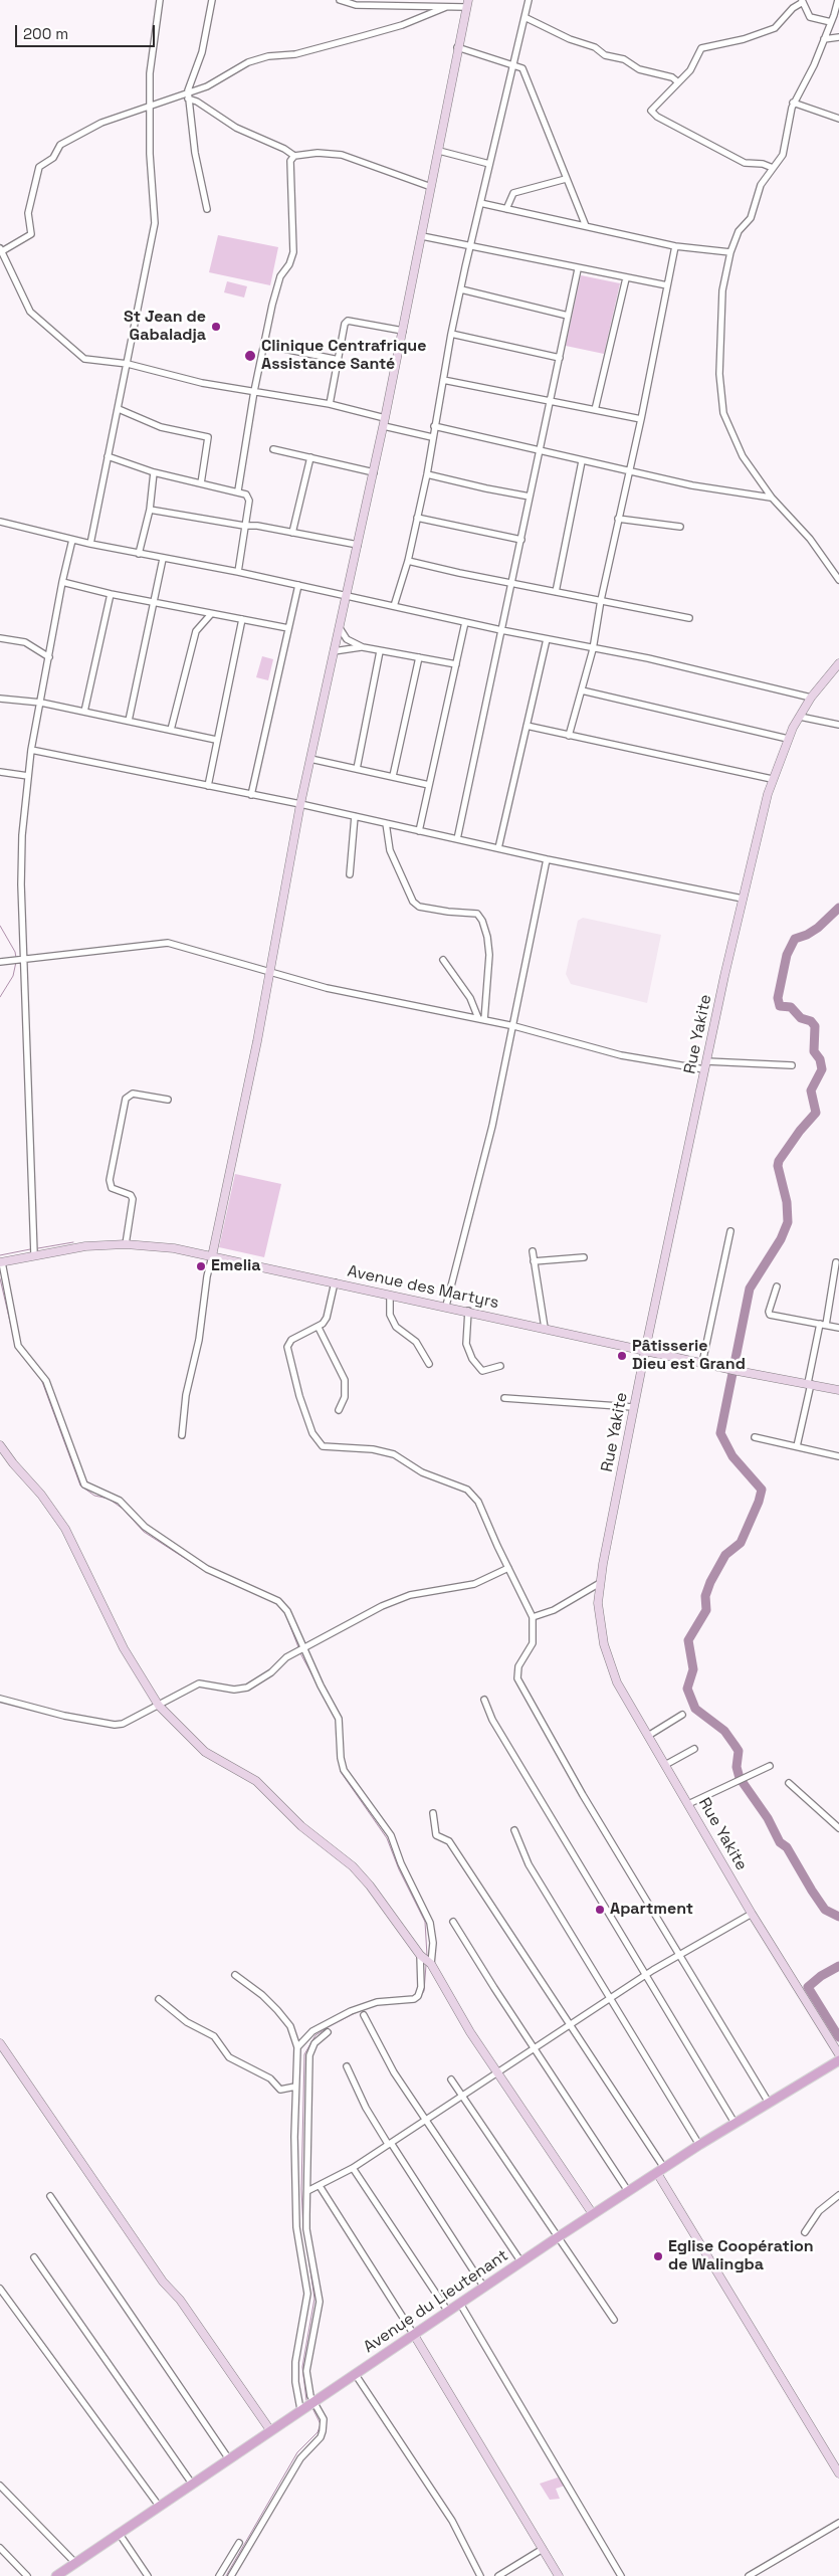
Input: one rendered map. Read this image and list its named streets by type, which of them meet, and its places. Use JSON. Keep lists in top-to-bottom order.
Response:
{
  "streets": {
    "main road": ["Avenue du Lieutenant"],
    "street": ["Rue Yakite", "Avenue des Martyrs"]
  },
  "crossings": [
    ["Rue Yakite", "Avenue des Martyrs"]
  ],
  "places": [
    "St Jean de Gabaladja",
    "Clinique Centrafrique Assistance Santé",
    "Emelia",
    "Pâtisserie Dieu est Grand",
    "Apartment",
    "Eglise Coopération de Walingba"
  ],
  "scale_bar": "200 m"
}
